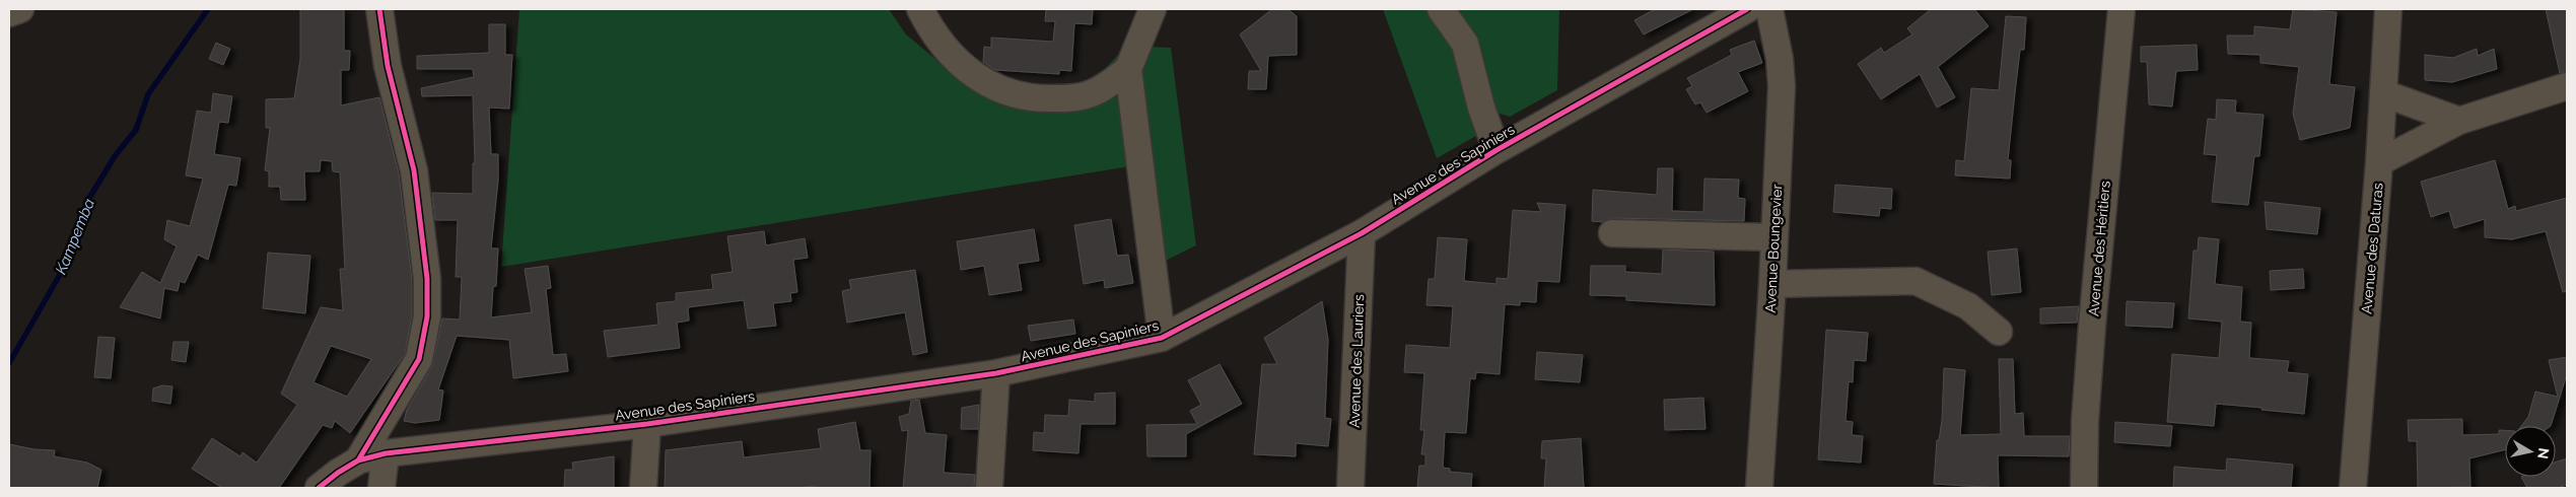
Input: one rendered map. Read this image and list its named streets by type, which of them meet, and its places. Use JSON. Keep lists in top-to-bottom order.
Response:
{
  "streets": {
    "street": [
      "Avenue des Sapiniers",
      "Avenue Boungevier",
      "Avenue des Héritiers",
      "Avenue des Daturas",
      "Avenue des Lauriers"
    ]
  },
  "crossings": [
    ["Avenue des Sapiniers", "Avenue des Lauriers"]
  ],
  "water": ["Kampemba"],
  "north": "right"
}
